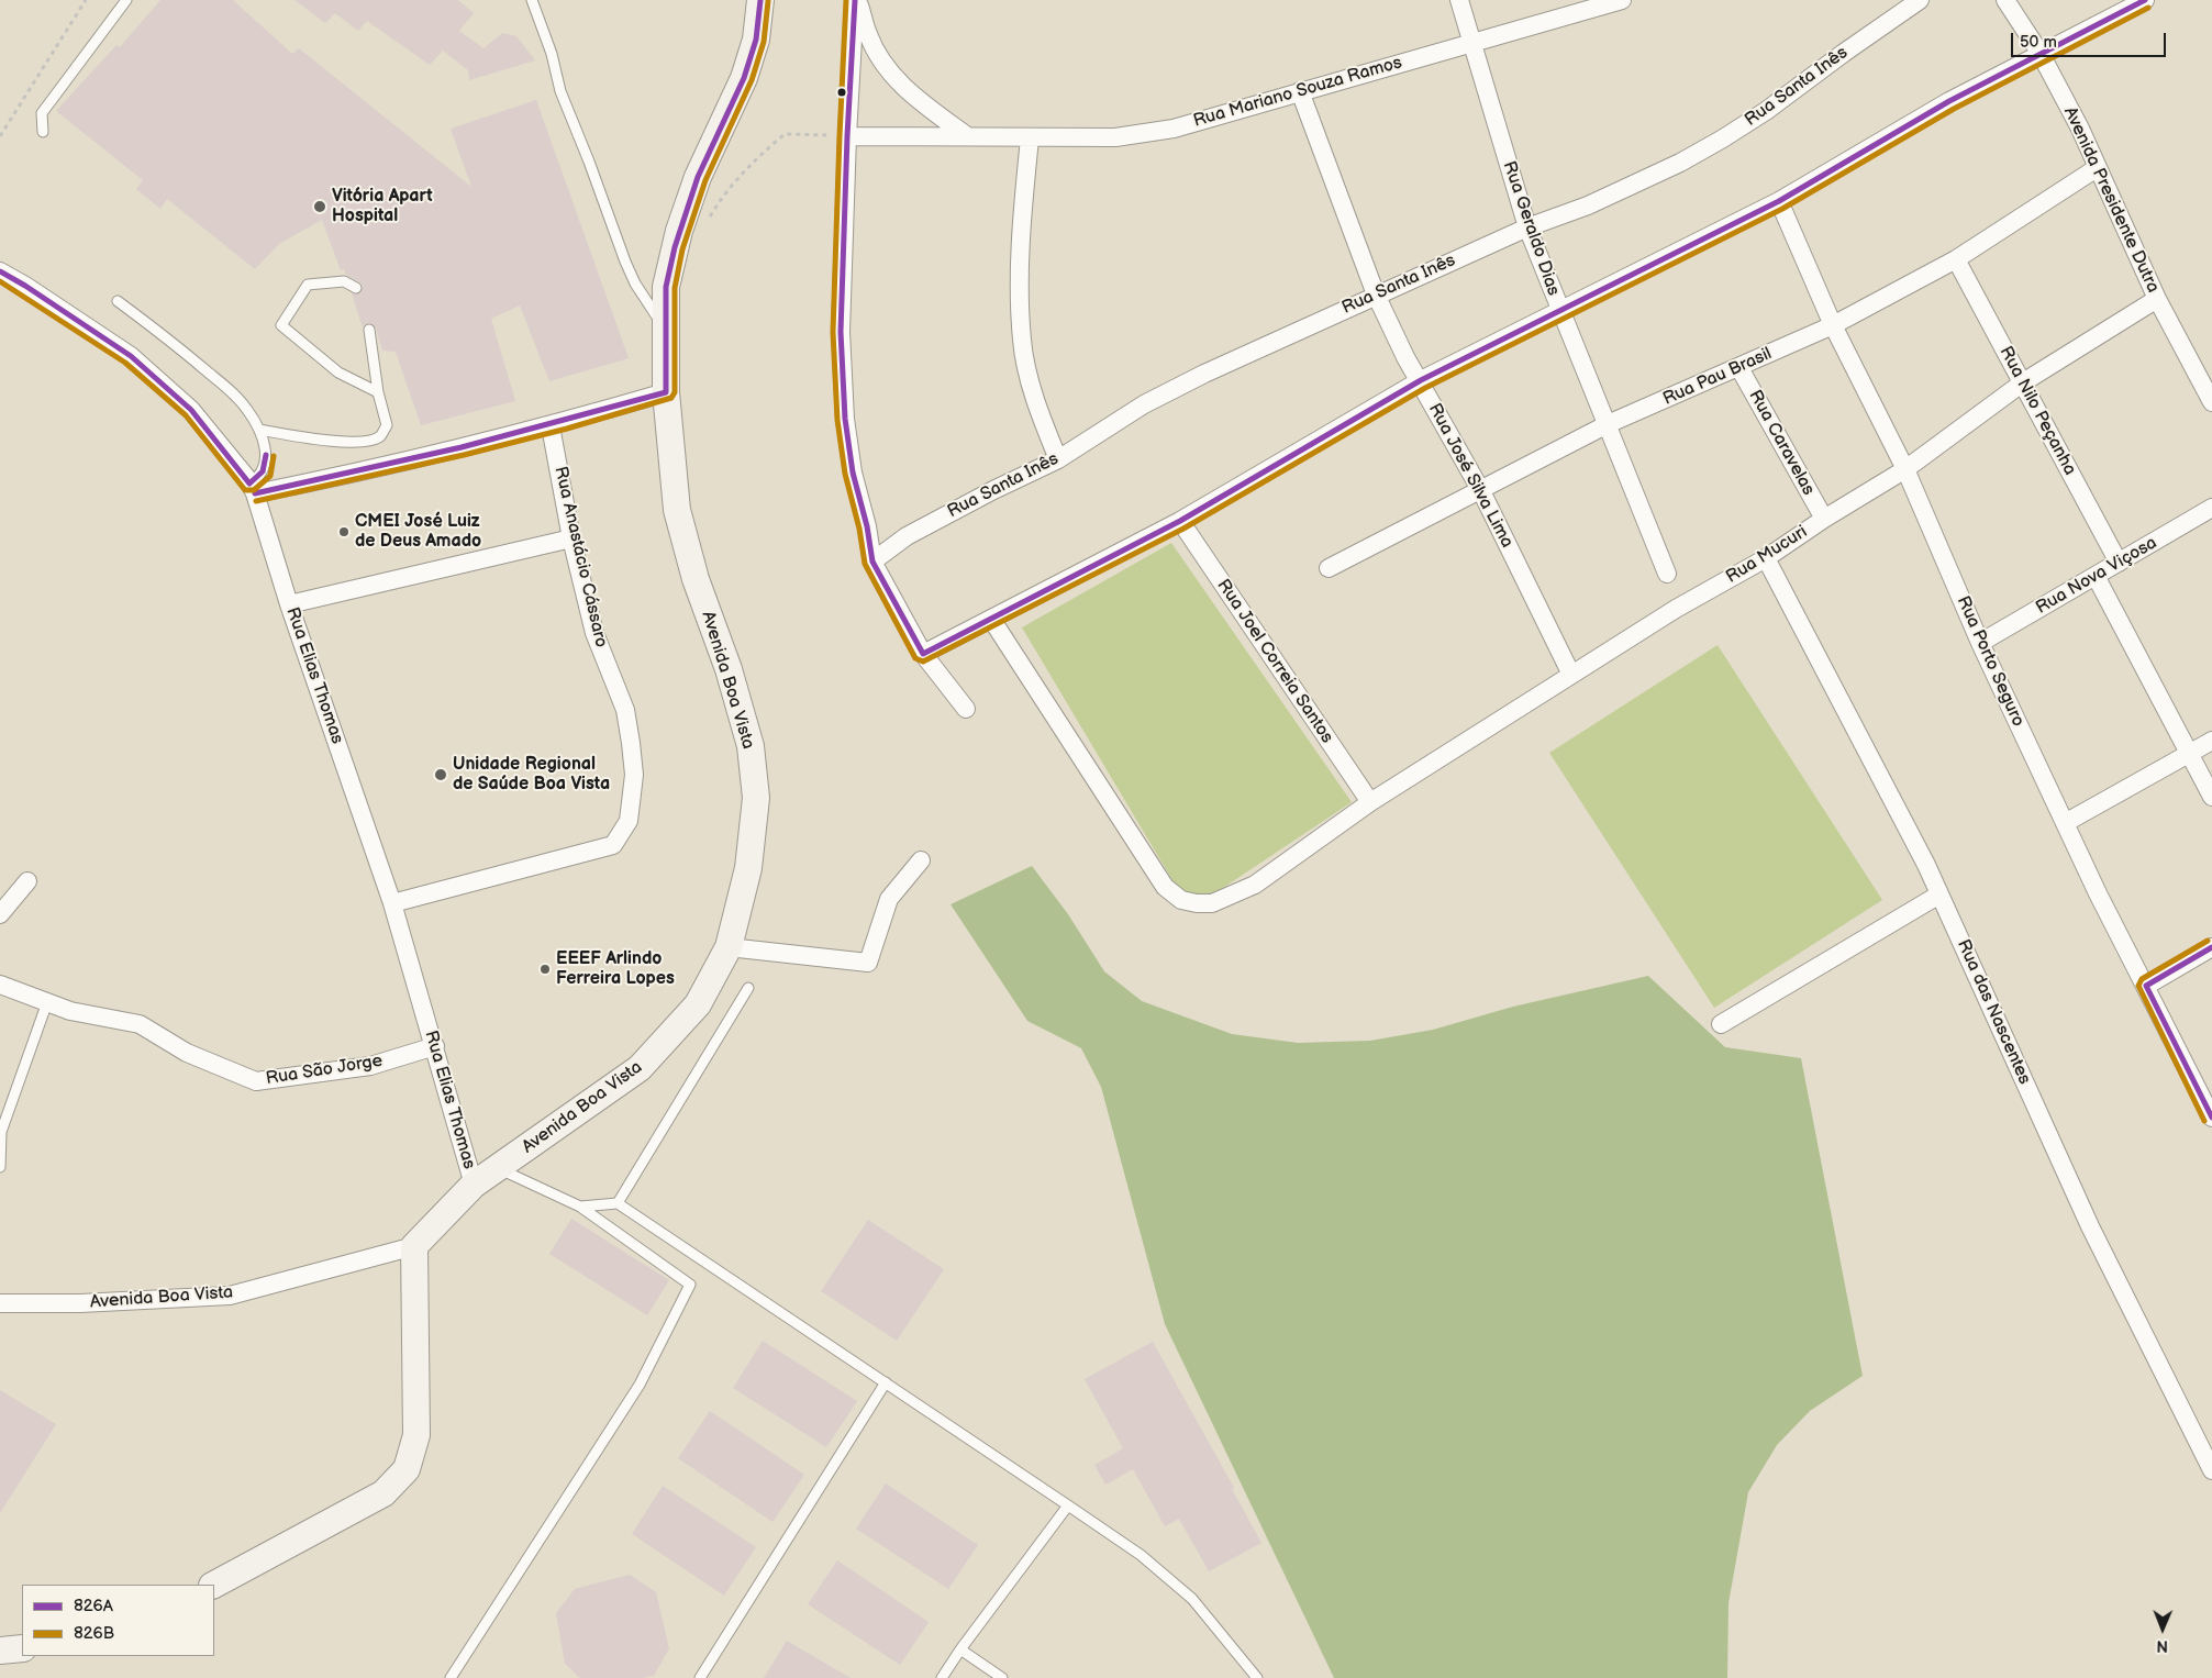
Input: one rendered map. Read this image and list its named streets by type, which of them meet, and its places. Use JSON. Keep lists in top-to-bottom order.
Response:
{
  "streets": {
    "street": [
      "Rua Santa Inês",
      "Rua Mariano Souza Ramos",
      "Avenida Presidente Dutra",
      "Rua Geraldo Dias",
      "Rua Pau Brasil",
      "Rua Nilo Peçanha",
      "Rua Caravelas",
      "Rua José Silva Lima",
      "Rua Mucuri",
      "Rua Anastácio Cássaro",
      "Rua Nova Viçosa",
      "Rua Joel Correia Santos",
      "Rua Porto Seguro",
      "Rua Elias Thomas",
      "Avenida Boa Vista",
      "Rua das Nascentes",
      "Rua São Jorge"
    ]
  },
  "crossings": [
    ["Rua Santa Inês", "Rua Geraldo Dias"],
    ["Rua Santa Inês", "Rua José Silva Lima"],
    ["Rua Mariano Souza Ramos", "Rua Geraldo Dias"],
    ["Rua Mariano Souza Ramos", "Rua José Silva Lima"],
    ["Avenida Presidente Dutra", "Rua Pau Brasil"],
    ["Avenida Presidente Dutra", "Rua Mucuri"],
    ["Rua Geraldo Dias", "Rua Pau Brasil"],
    ["Rua Pau Brasil", "Rua Nilo Peçanha"],
    ["Rua Pau Brasil", "Rua Caravelas"],
    ["Rua Pau Brasil", "Rua José Silva Lima"],
    ["Rua Pau Brasil", "Rua Porto Seguro"],
    ["Rua Nilo Peçanha", "Rua Mucuri"],
    ["Rua Nilo Peçanha", "Rua Nova Viçosa"],
    ["Rua Caravelas", "Rua Mucuri"],
    ["Rua José Silva Lima", "Rua Mucuri"],
    ["Rua Mucuri", "Rua Joel Correia Santos"],
    ["Rua Mucuri", "Rua Porto Seguro"],
    ["Rua Mucuri", "Rua das Nascentes"],
    ["Rua Anastácio Cássaro", "Rua Elias Thomas"],
    ["Rua Nova Viçosa", "Rua Porto Seguro"],
    ["Rua Elias Thomas", "Avenida Boa Vista"],
    ["Rua Elias Thomas", "Rua São Jorge"]
  ],
  "places": [
    "Vitória Apart Hospital",
    "CMEI José Luiz de Deus Amado",
    "Unidade Regional de Saúde Boa Vista",
    "EEEF Arlindo Ferreira Lopes"
  ],
  "lines": ["transit line 826A", "transit line 826B"],
  "legend": ["826A", "826B"],
  "scale_bar": "50 m",
  "north": "bottom"
}
